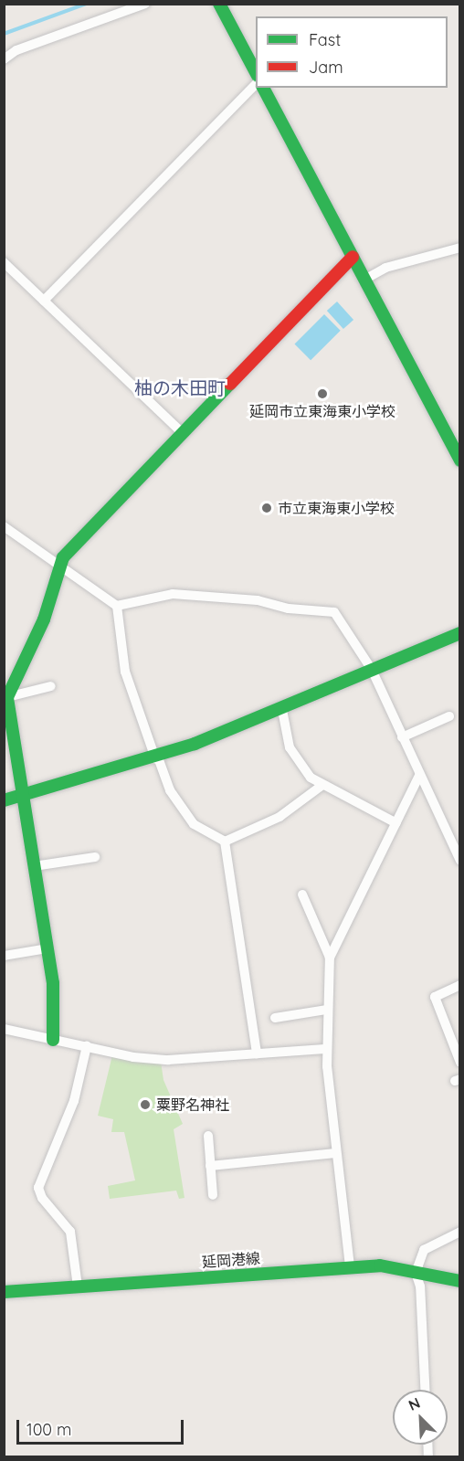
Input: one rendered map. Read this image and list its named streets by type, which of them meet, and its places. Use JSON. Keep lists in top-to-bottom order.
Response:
{
  "streets": {
    "street": ["延岡港線"]
  },
  "districts": ["柚の木田町"],
  "places": ["延岡市立東海東小学校", "市立東海東小学校", "粟野名神社"],
  "legend": ["Fast", "Jam"],
  "scale_bar": "100 m",
  "north": "top left"
}
